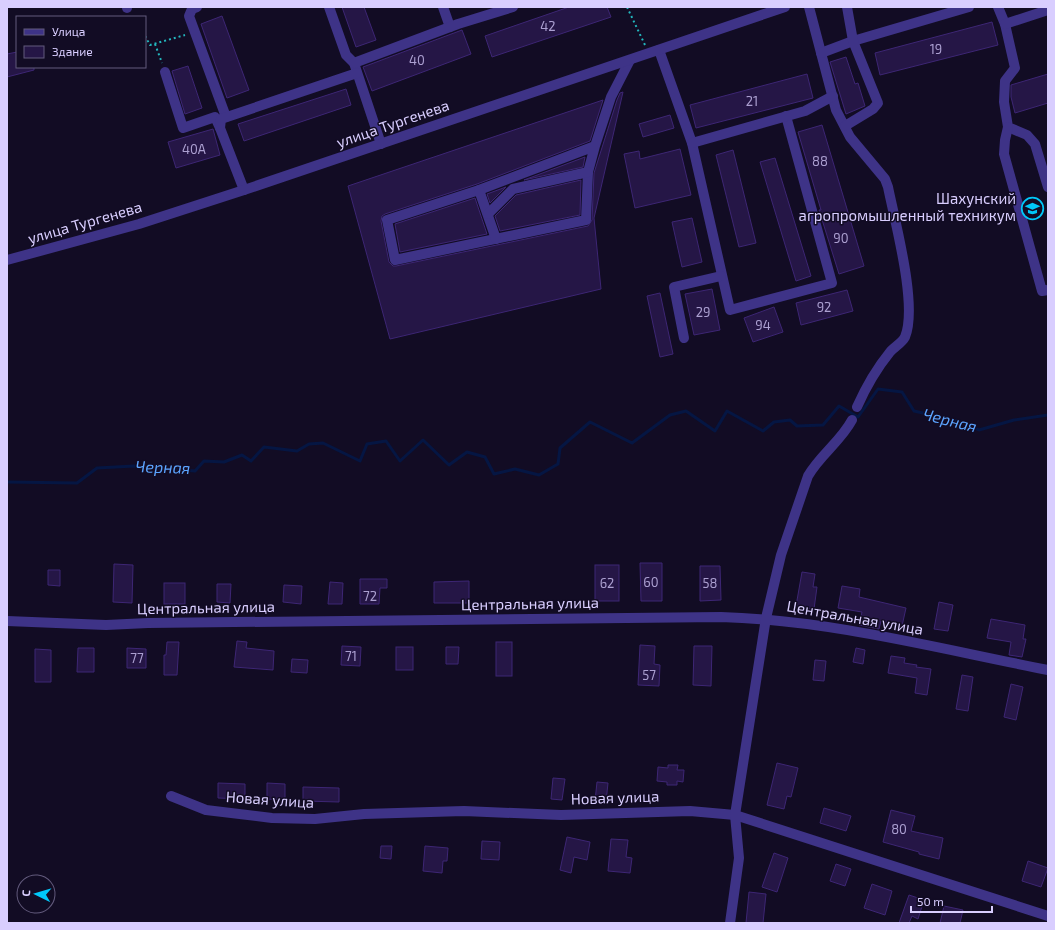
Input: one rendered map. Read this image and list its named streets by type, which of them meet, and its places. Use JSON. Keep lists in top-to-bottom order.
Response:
{
  "streets": {
    "street": ["улица Тургенева", "Центральная улица", "Новая улица"]
  },
  "water": ["Черная"],
  "places": {
    "school or university": ["Шахунский агропромышленный техникум"]
  },
  "house_numbers": [
    "42",
    "19",
    "40",
    "21",
    "40А",
    "88",
    "90",
    "92",
    "29",
    "94",
    "60",
    "62",
    "58",
    "72",
    "71",
    "77",
    "57",
    "80"
  ],
  "legend": ["Улица", "Здание"],
  "scale_bar": "50 m",
  "north": "left"
}
